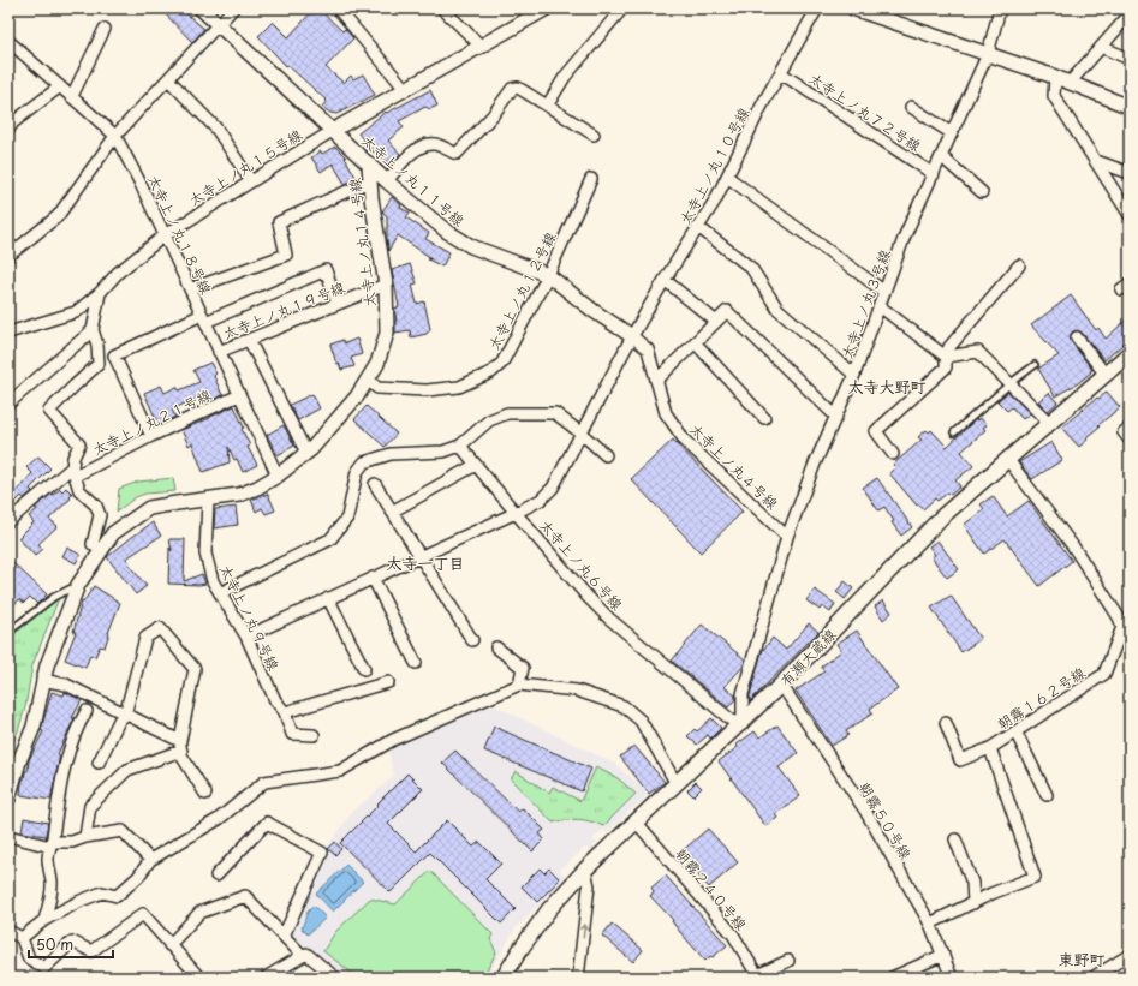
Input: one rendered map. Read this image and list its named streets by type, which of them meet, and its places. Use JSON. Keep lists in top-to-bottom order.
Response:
{
  "streets": {
    "main road": ["有瀬大蔵線"],
    "street": [
      "太寺上ノ丸７２号線",
      "太寺上ノ丸１０号線",
      "太寺上ノ丸１５号線",
      "太寺上ノ丸１１号線",
      "太寺上ノ丸１８号線",
      "太寺上ノ丸１４号線",
      "太寺上ノ丸１２号線",
      "太寺上ノ丸３号線",
      "太寺上ノ丸１９号線",
      "太寺上ノ丸２１号線",
      "太寺上ノ丸４号線",
      "太寺上ノ丸６号線",
      "太寺上ノ丸９号線",
      "朝霧１６２号線",
      "朝霧５０号線",
      "朝霧２４０号線"
    ]
  },
  "crossings": [
    ["太寺上ノ丸７２号線", "太寺上ノ丸１０号線"],
    ["太寺上ノ丸７２号線", "太寺上ノ丸３号線"],
    ["太寺上ノ丸１０号線", "太寺上ノ丸１１号線"],
    ["太寺上ノ丸１０号線", "太寺上ノ丸４号線"],
    ["太寺上ノ丸１０号線", "太寺上ノ丸６号線"],
    ["太寺上ノ丸１０号線", "太寺上ノ丸９号線"],
    ["太寺上ノ丸１５号線", "太寺上ノ丸１１号線"],
    ["太寺上ノ丸１５号線", "太寺上ノ丸１８号線"],
    ["太寺上ノ丸１１号線", "太寺上ノ丸１４号線"],
    ["太寺上ノ丸１１号線", "太寺上ノ丸１２号線"],
    ["太寺上ノ丸１１号線", "太寺上ノ丸４号線"],
    ["太寺上ノ丸１８号線", "太寺上ノ丸１４号線"],
    ["太寺上ノ丸１８号線", "太寺上ノ丸１９号線"],
    ["太寺上ノ丸１８号線", "太寺上ノ丸２１号線"],
    ["太寺上ノ丸１４号線", "太寺上ノ丸１２号線"],
    ["太寺上ノ丸１４号線", "太寺上ノ丸１９号線"],
    ["太寺上ノ丸１４号線", "太寺上ノ丸９号線"],
    ["太寺上ノ丸３号線", "太寺上ノ丸４号線"],
    ["太寺上ノ丸３号線", "太寺上ノ丸６号線"],
    ["太寺上ノ丸３号線", "有瀬大蔵線"],
    ["太寺上ノ丸６号線", "有瀬大蔵線"],
    ["有瀬大蔵線", "朝霧１６２号線"],
    ["有瀬大蔵線", "朝霧５０号線"],
    ["有瀬大蔵線", "朝霧２４０号線"],
    ["朝霧１６２号線", "朝霧５０号線"]
  ],
  "districts": ["太寺大野町", "太寺一丁目", "東野町"],
  "scale_bar": "50 m"
}
